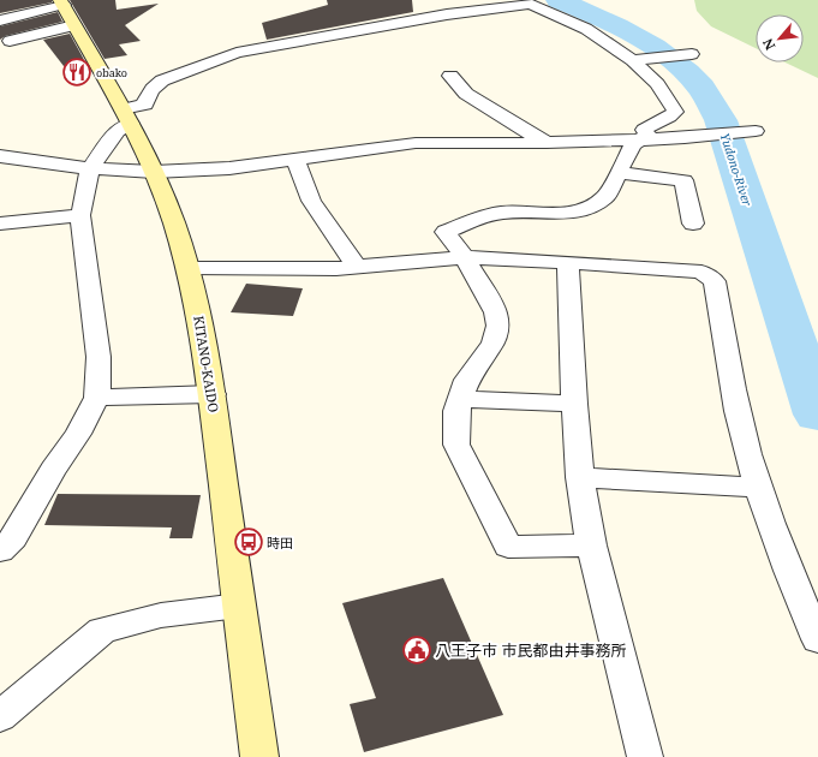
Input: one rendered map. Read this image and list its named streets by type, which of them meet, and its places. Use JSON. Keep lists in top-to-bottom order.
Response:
{
  "streets": {
    "main road": ["KITANO-KAIDO"]
  },
  "water": ["Yudono-River"],
  "places": {
    "restaurant": ["obako"],
    "bus stop": ["時田"],
    "public building": ["八王子市 市民都由井事務所"]
  },
  "north": "bottom left"
}
